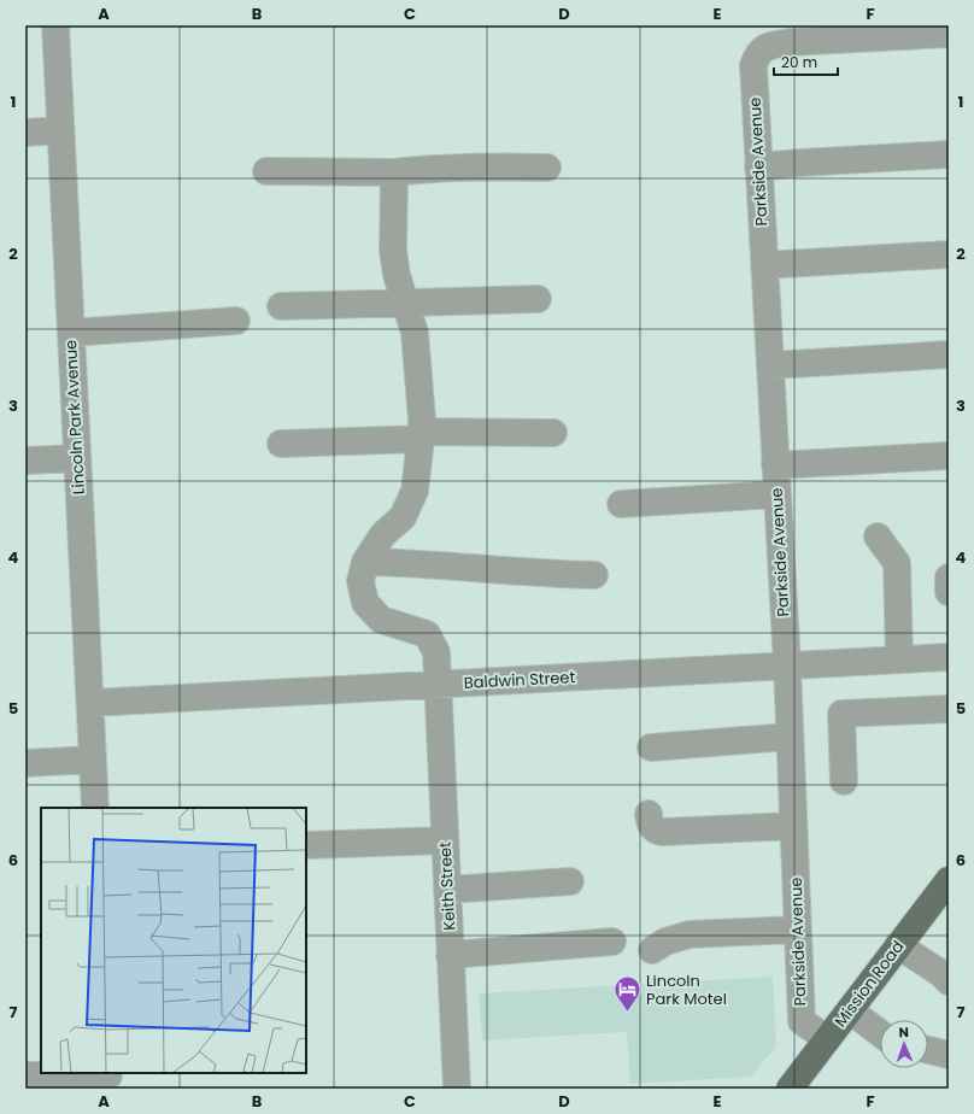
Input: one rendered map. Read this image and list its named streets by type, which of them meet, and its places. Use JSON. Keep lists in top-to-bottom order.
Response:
{
  "streets": {
    "main road": ["Mission Road"],
    "street": [
      "Parkside Avenue",
      "Lincoln Park Avenue",
      "Baldwin Street",
      "Keith Street"
    ]
  },
  "crossings": [
    ["Parkside Avenue", "Baldwin Street"],
    ["Parkside Avenue", "Mission Road"],
    ["Lincoln Park Avenue", "Baldwin Street"],
    ["Baldwin Street", "Keith Street"]
  ],
  "places": {
    "hotel": ["Lincoln Park Motel"]
  },
  "scale_bar": "20 m",
  "north": "top",
  "grid": {
    "columns": [
      "A",
      "B",
      "C",
      "D",
      "E",
      "F"
    ],
    "rows": [
      "1",
      "2",
      "3",
      "4",
      "5",
      "6",
      "7"
    ]
  }
}
